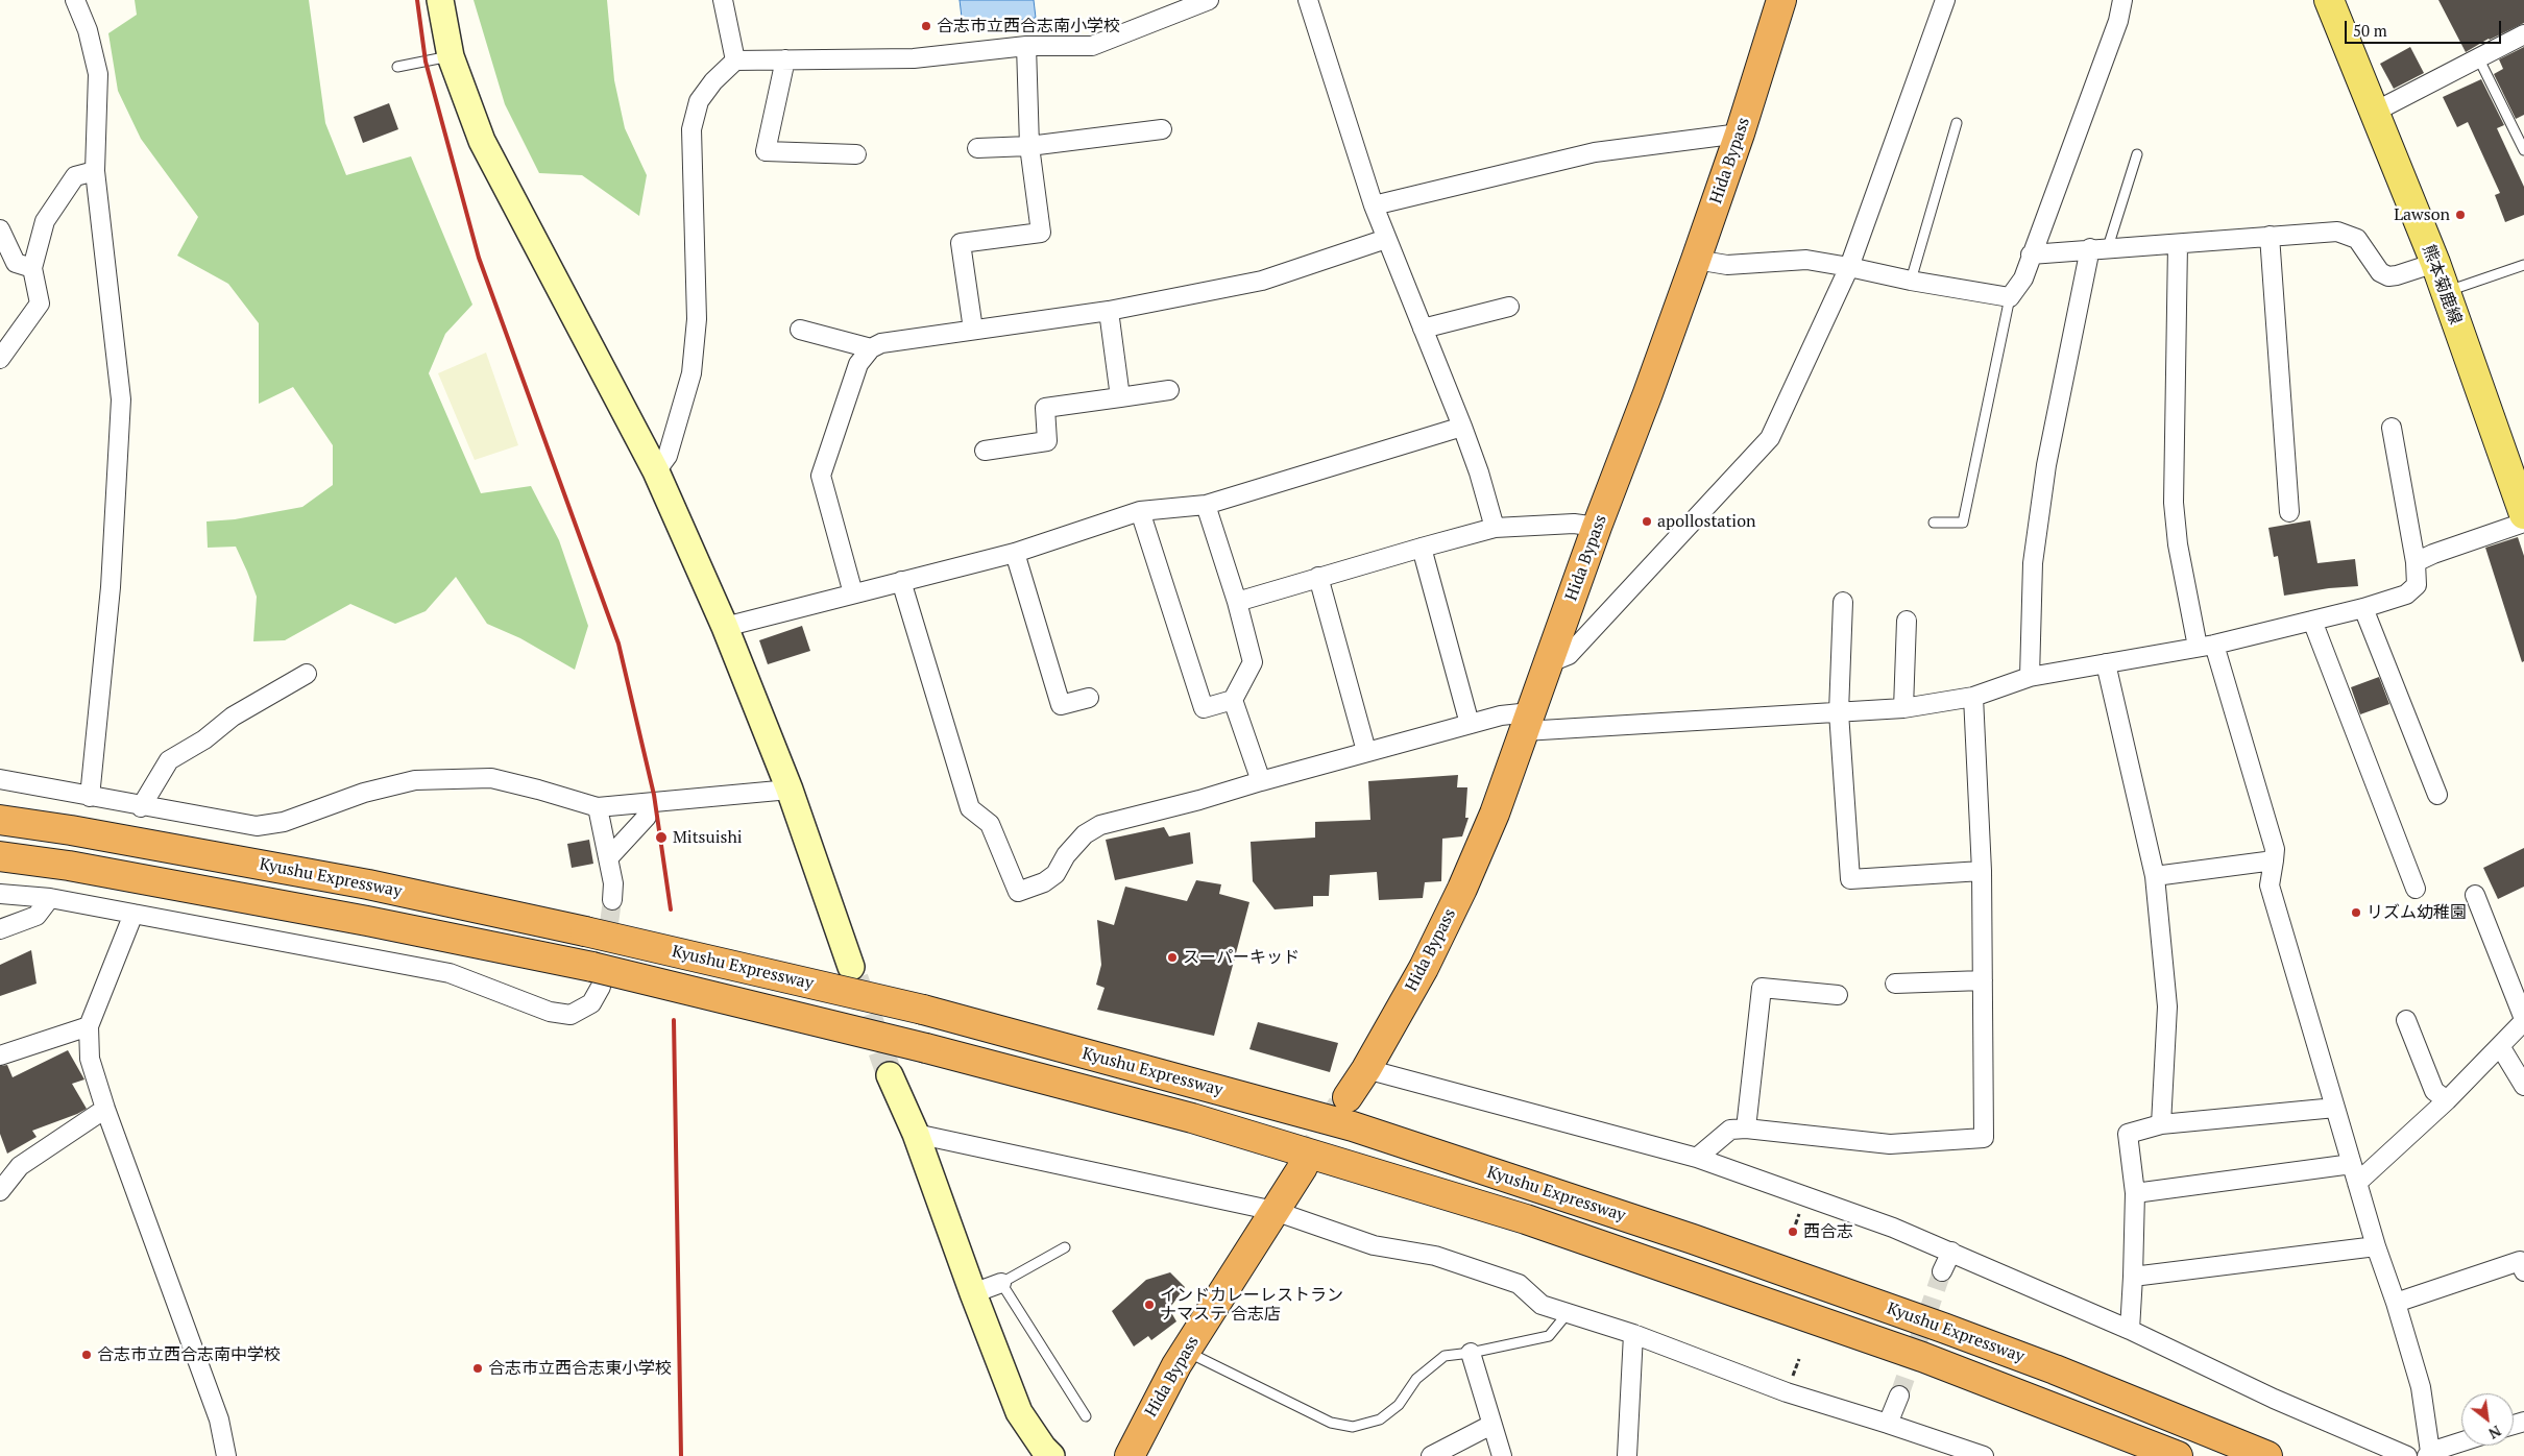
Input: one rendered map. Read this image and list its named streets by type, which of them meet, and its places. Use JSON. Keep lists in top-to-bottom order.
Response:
{
  "streets": {
    "highway": ["Hida Bypass", "Kyushu Expressway"],
    "main road": ["熊本菊鹿線"]
  },
  "places": [
    "合志市立西合志南小学校",
    "Lawson",
    "apollostation",
    "Mitsuishi",
    "リズム幼稚園",
    "スーパーキッド",
    "西合志",
    "インドカレーレストラン ナマステ 合志店",
    "合志市立西合志南中学校",
    "合志市立西合志東小学校"
  ],
  "scale_bar": "50 m",
  "north": "bottom right"
}
